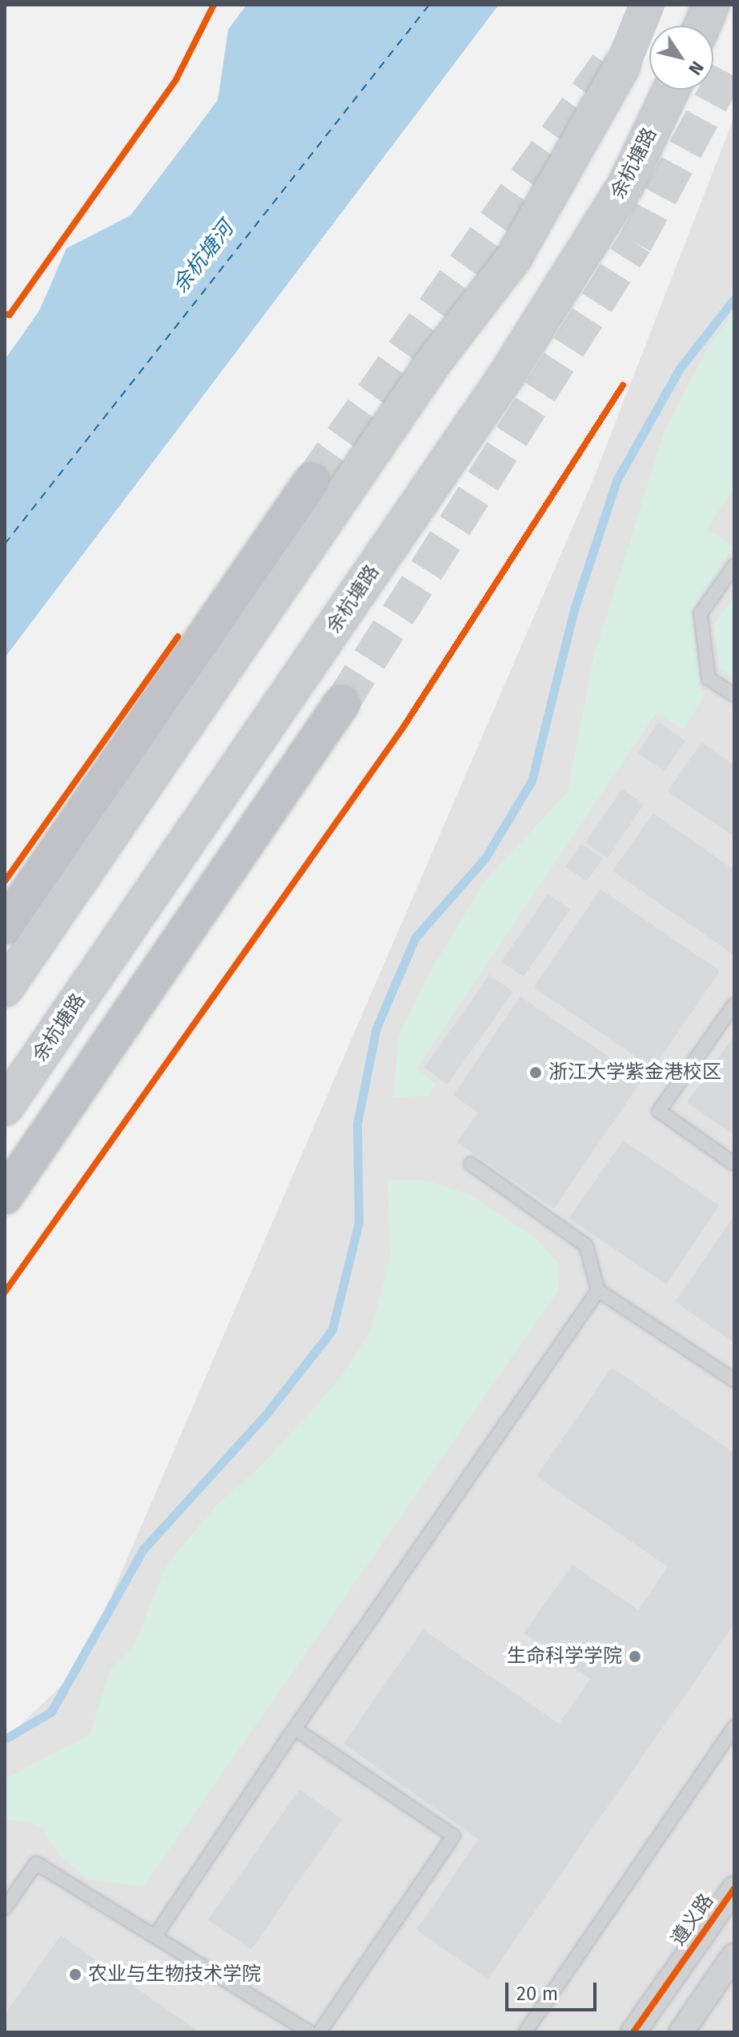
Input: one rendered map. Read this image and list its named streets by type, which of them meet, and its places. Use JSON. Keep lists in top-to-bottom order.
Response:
{
  "streets": {
    "main road": ["余杭塘路"],
    "street": ["遵义路"]
  },
  "water": ["余杭塘河"],
  "places": ["浙江大学紫金港校区", "生命科学学院", "农业与生物技术学院"],
  "scale_bar": "20 m",
  "north": "bottom right"
}
